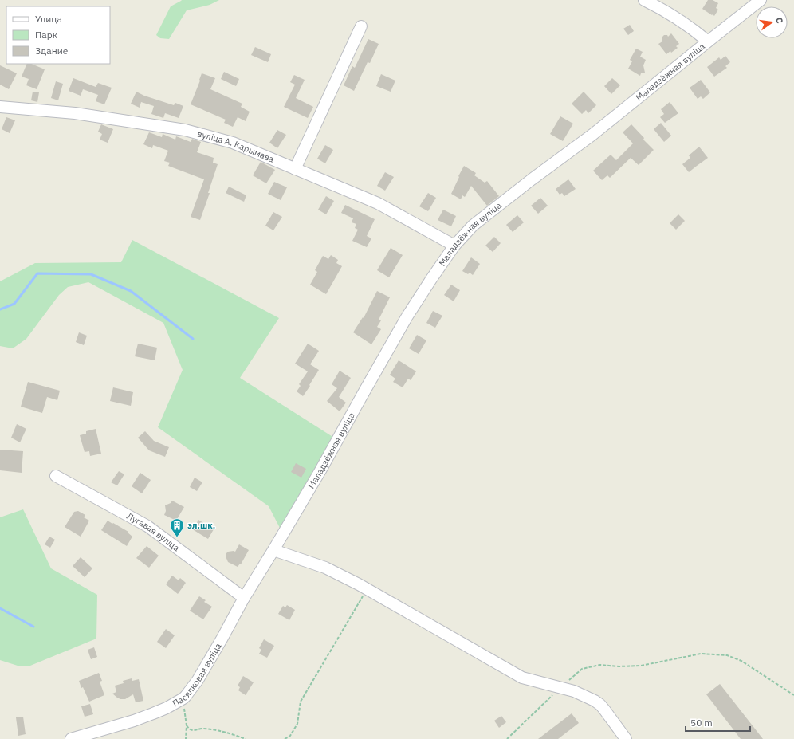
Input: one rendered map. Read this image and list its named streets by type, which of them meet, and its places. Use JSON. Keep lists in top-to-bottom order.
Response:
{
  "streets": {
    "street": [
      "Маладзёжная вуліца",
      "вуліца А. Карымава",
      "Лугавая вуліца",
      "Пасялковая вуліца"
    ]
  },
  "crossings": [
    ["Маладзёжная вуліца", "вуліца А. Карымава"],
    ["Маладзёжная вуліца", "Пасялковая вуліца"],
    ["Лугавая вуліца", "Пасялковая вуліца"]
  ],
  "places": {
    "building": ["эл.шк."]
  },
  "legend": ["Улица", "Парк", "Здание"],
  "scale_bar": "50 m",
  "north": "right"
}
